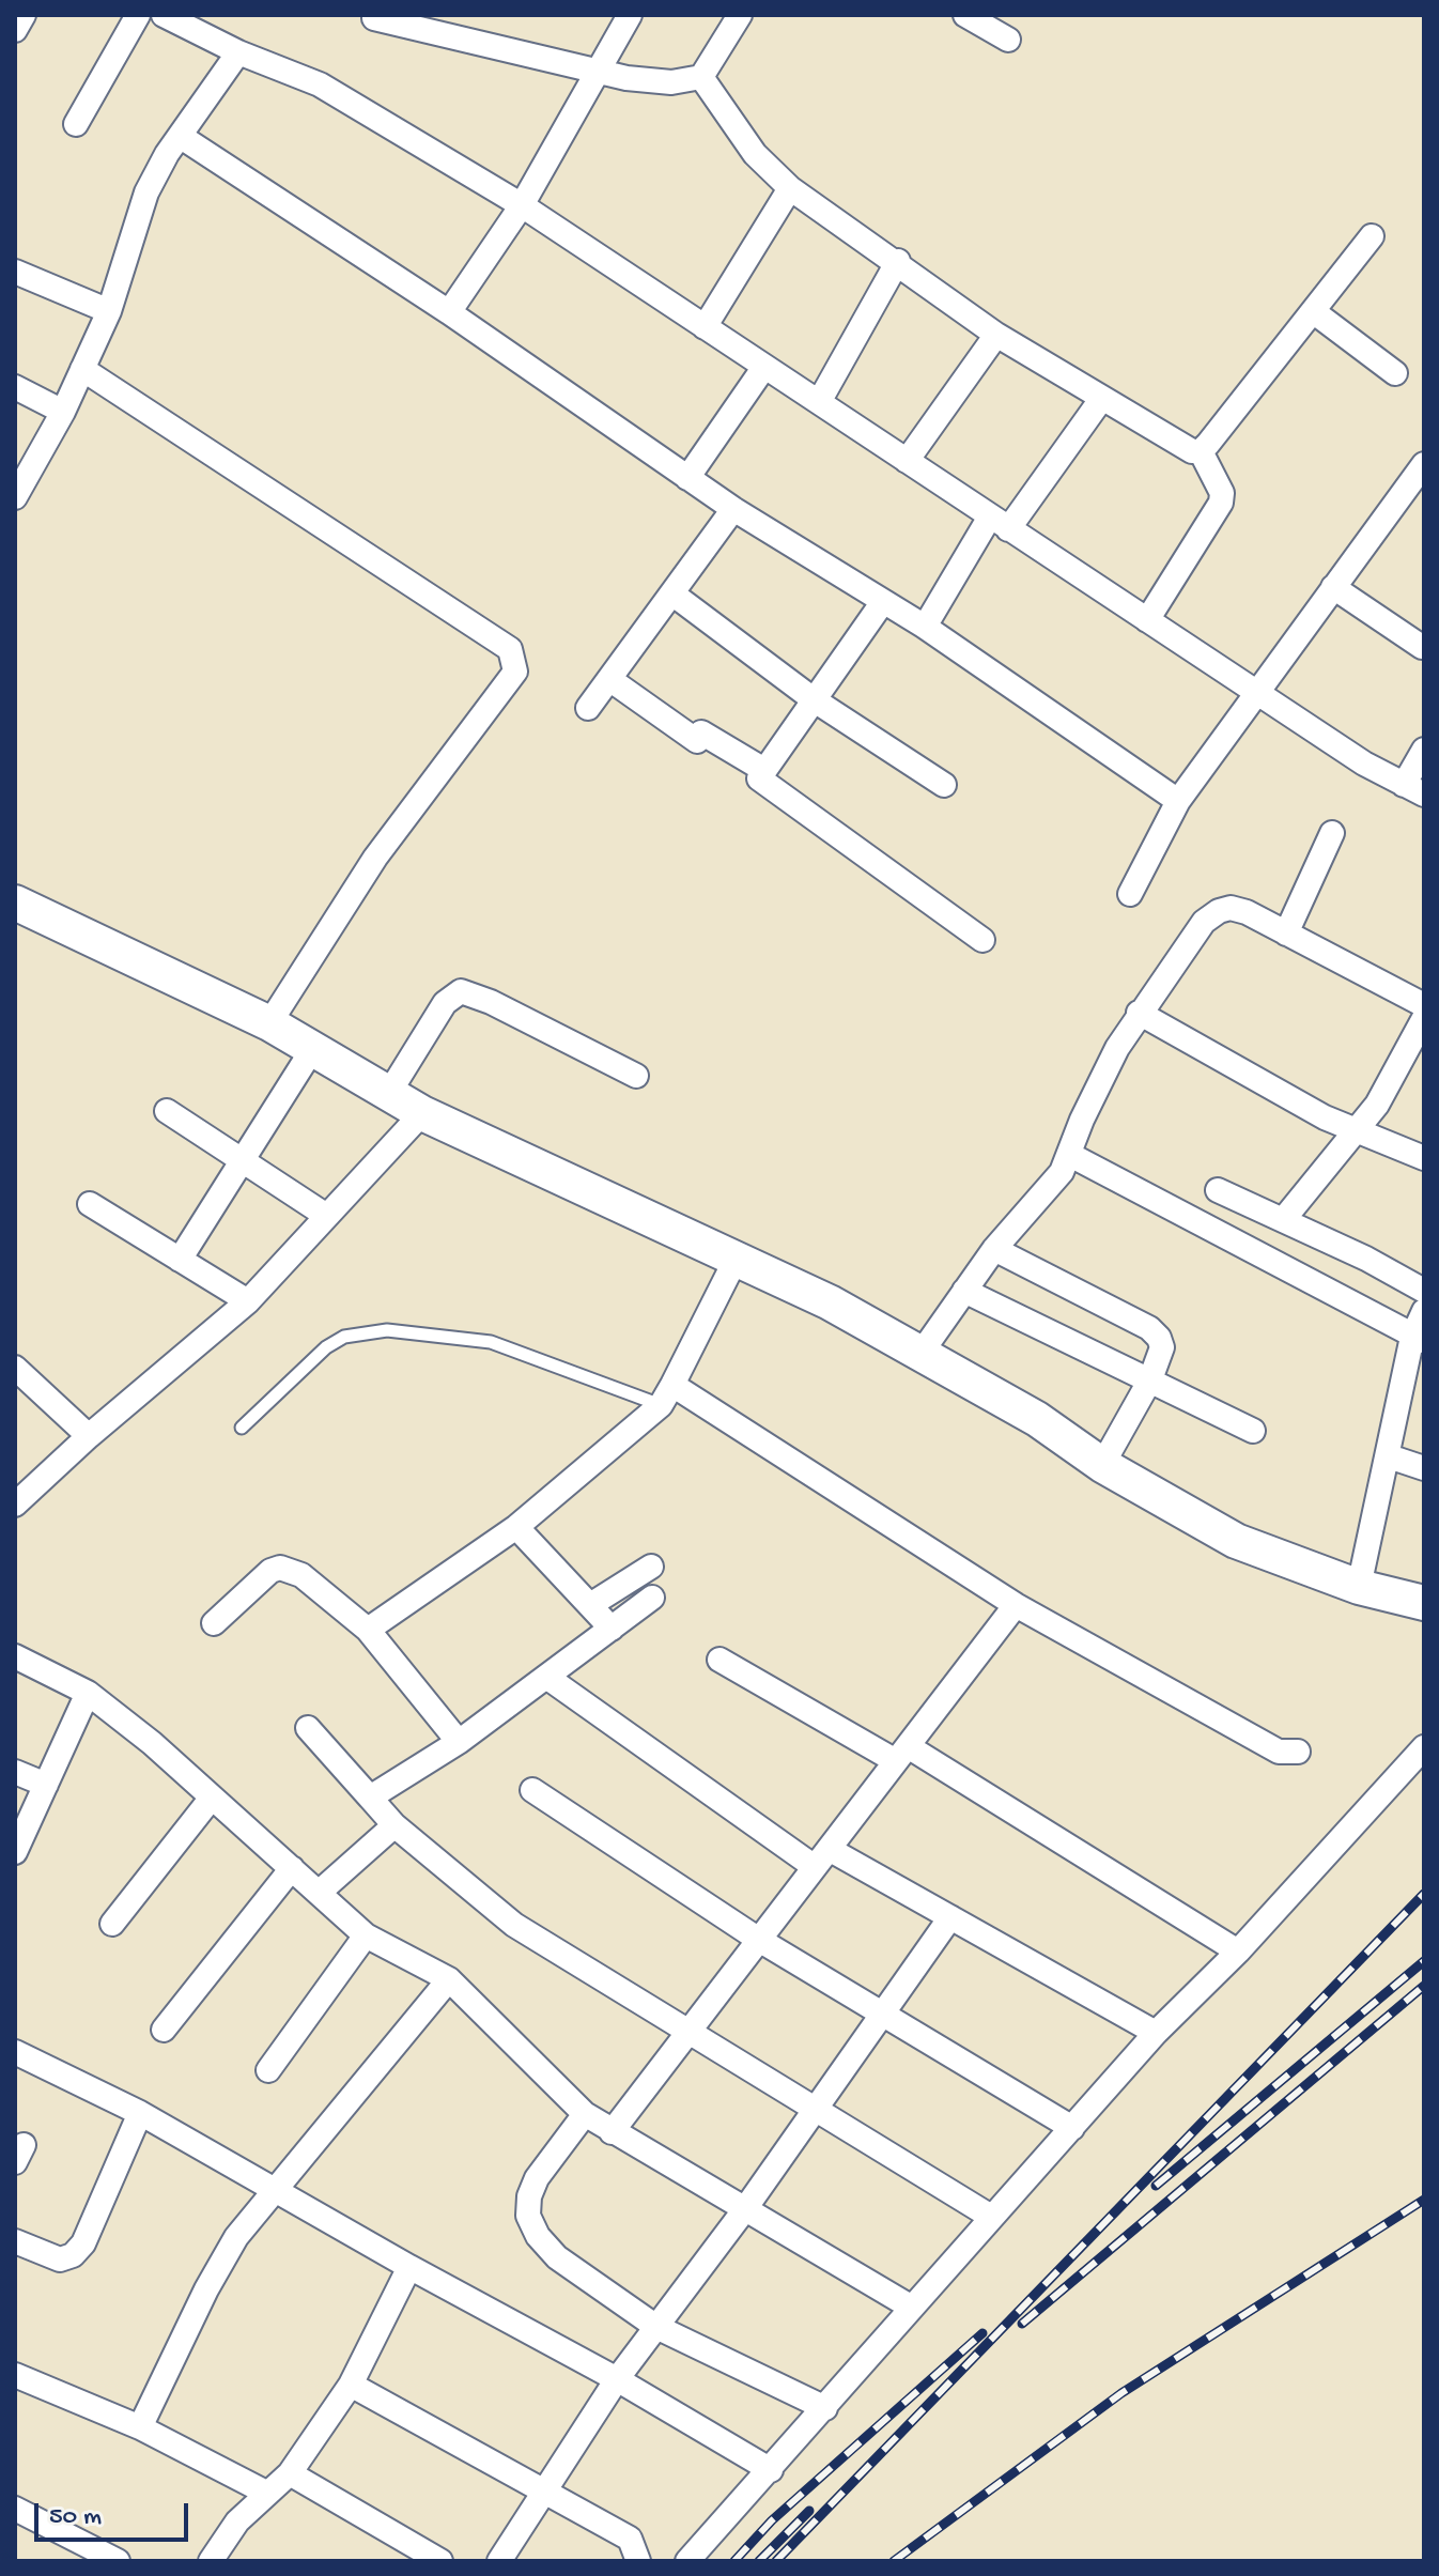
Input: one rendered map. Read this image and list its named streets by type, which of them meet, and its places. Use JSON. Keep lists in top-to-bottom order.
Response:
{
  "scale_bar": "50 m"
}
